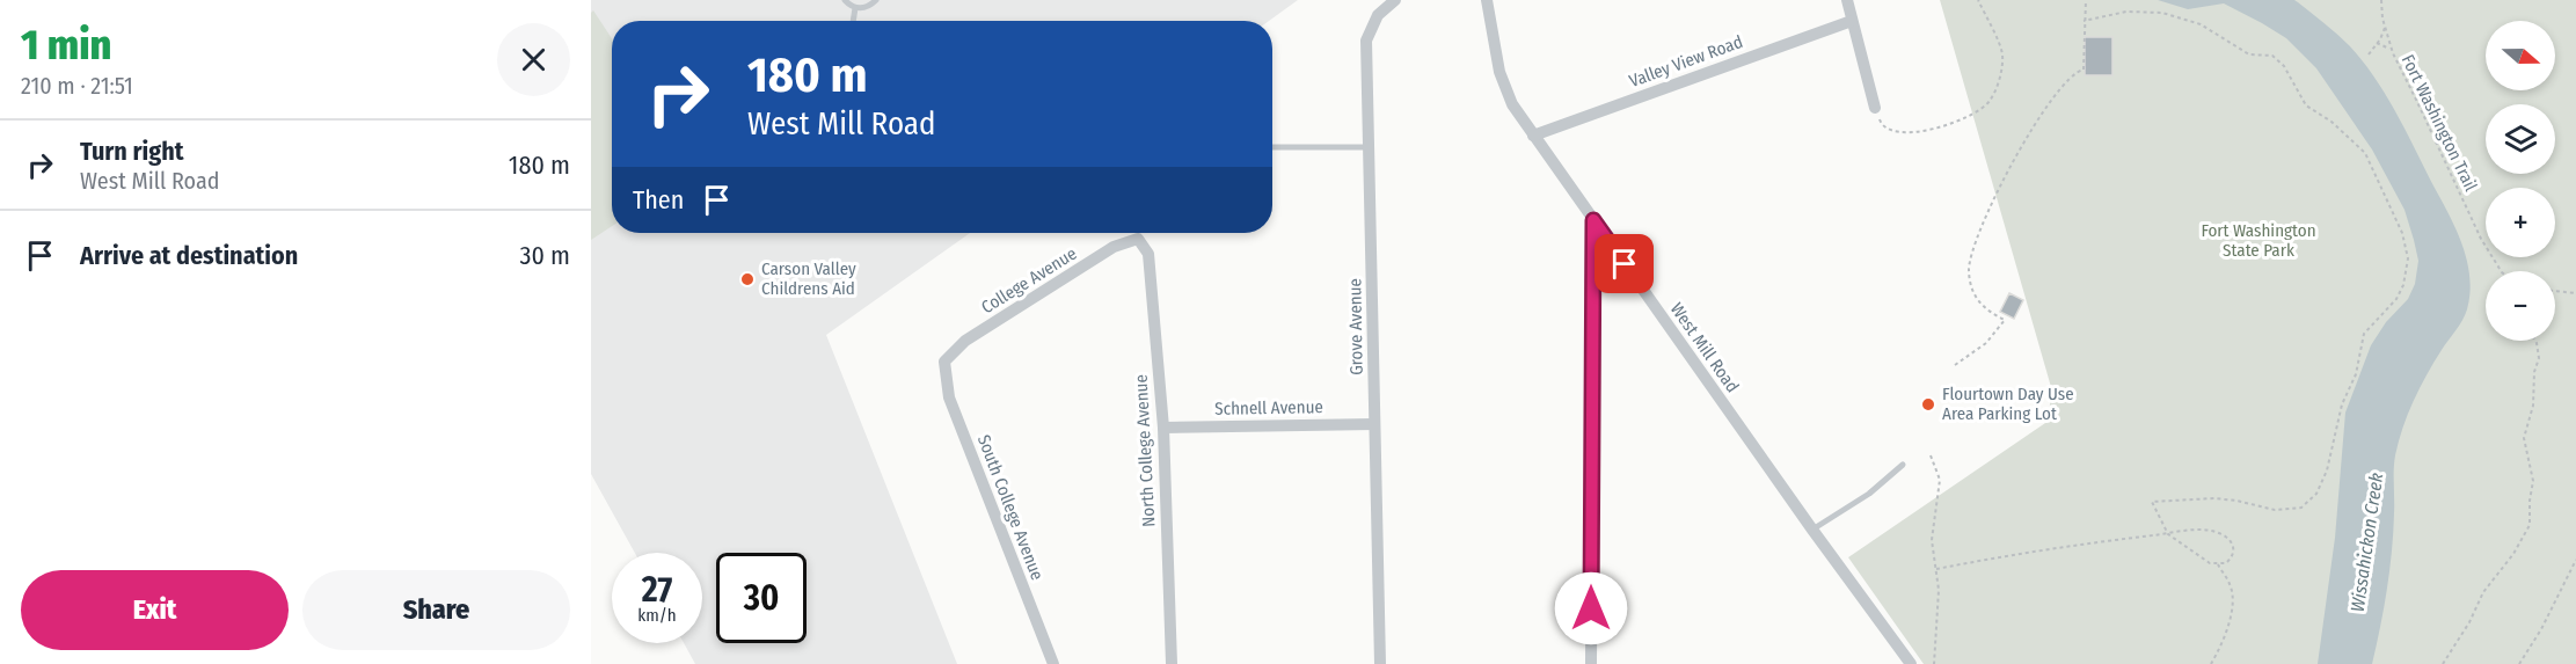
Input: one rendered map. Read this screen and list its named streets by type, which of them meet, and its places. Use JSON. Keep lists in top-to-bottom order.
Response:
{
  "streets": {
    "street": [
      "Valley View Road",
      "College Avenue",
      "Grove Avenue",
      "West Mill Road",
      "Schnell Avenue",
      "North College Avenue",
      "South College Avenue"
    ],
    "path": ["Fort Washington Trail"]
  },
  "crossings": [
    ["Valley View Road", "West Mill Road"],
    ["College Avenue", "North College Avenue"],
    ["College Avenue", "South College Avenue"],
    ["Grove Avenue", "Schnell Avenue"],
    ["Schnell Avenue", "North College Avenue"]
  ],
  "water": ["Wissahickon Creek"],
  "parks": ["Fort Washington State Park"],
  "places": ["Carson Valley Childrens Aid", "Flourtown Day Use Area Parking Lot"],
  "north": "right",
  "page": {
    "heading": ["1 min", "210 m · 21:51"],
    "map_buttons": ["+", "−"],
    "turn": ["180 m", "West Mill Road"],
    "list": [
      {
        "name": "Turn right",
        "note": "West Mill Road",
        "value": "180 m"
      },
      {
        "name": "Arrive at destination",
        "value": "30 m"
      }
    ],
    "then": "Then",
    "speed": "27 km/h",
    "limit": "30",
    "buttons": ["Exit", "Share"]
  }
}
